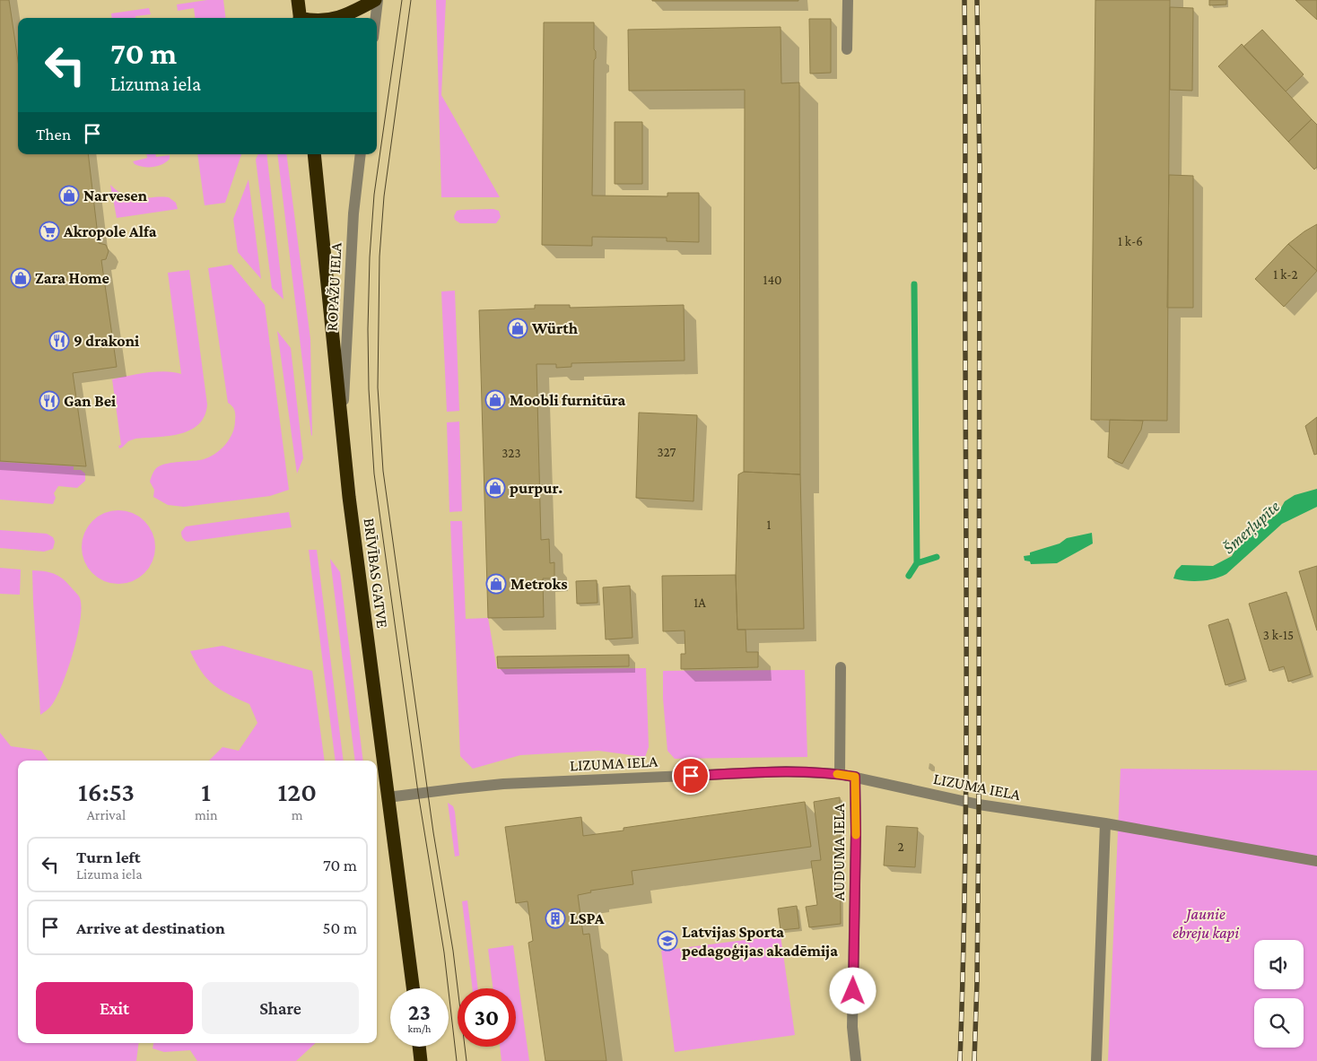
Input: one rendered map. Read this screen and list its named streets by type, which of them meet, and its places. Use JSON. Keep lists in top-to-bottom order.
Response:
{
  "streets": {
    "highway": ["BRĪVĪBAS GATVE"],
    "street": ["ROPAŽU IELA", "LIZUMA IELA", "AUDUMA IELA"]
  },
  "crossings": [
    ["ROPAŽU IELA", "BRĪVĪBAS GATVE"],
    ["BRĪVĪBAS GATVE", "LIZUMA IELA"],
    ["LIZUMA IELA", "AUDUMA IELA"]
  ],
  "water": ["Šmerļupīte"],
  "parks": ["Jaunie ebreju kapi"],
  "places": {
    "shop": [
      "Narvesen",
      "Zara Home",
      "Würth",
      "Moobli furnitūra",
      "purpur.",
      "Metroks"
    ],
    "supermarket": ["Akropole Alfa"],
    "restaurant": ["9 drakoni", "Gan Bei"],
    "building": ["LSPA"],
    "school or university": ["Latvijas Sporta pedagoģijas akadēmija"]
  },
  "house_numbers": [
    "1 k-6",
    "1 k-2",
    "140",
    "327",
    "323",
    "1",
    "1A",
    "3 k-15",
    "2"
  ],
  "page": {
    "turn": ["70 m", "Lizuma iela"],
    "then": "Then",
    "eta": [
      "16:53",
      "Arrival",
      "1",
      "min",
      "120",
      "m"
    ],
    "list": [
      {
        "name": "Turn left",
        "note": "Lizuma iela",
        "value": "70 m"
      },
      {
        "name": "Arrive at destination",
        "value": "50 m"
      }
    ],
    "buttons": ["Exit", "Share"],
    "speed": "23 km/h",
    "limit": "30"
  }
}
